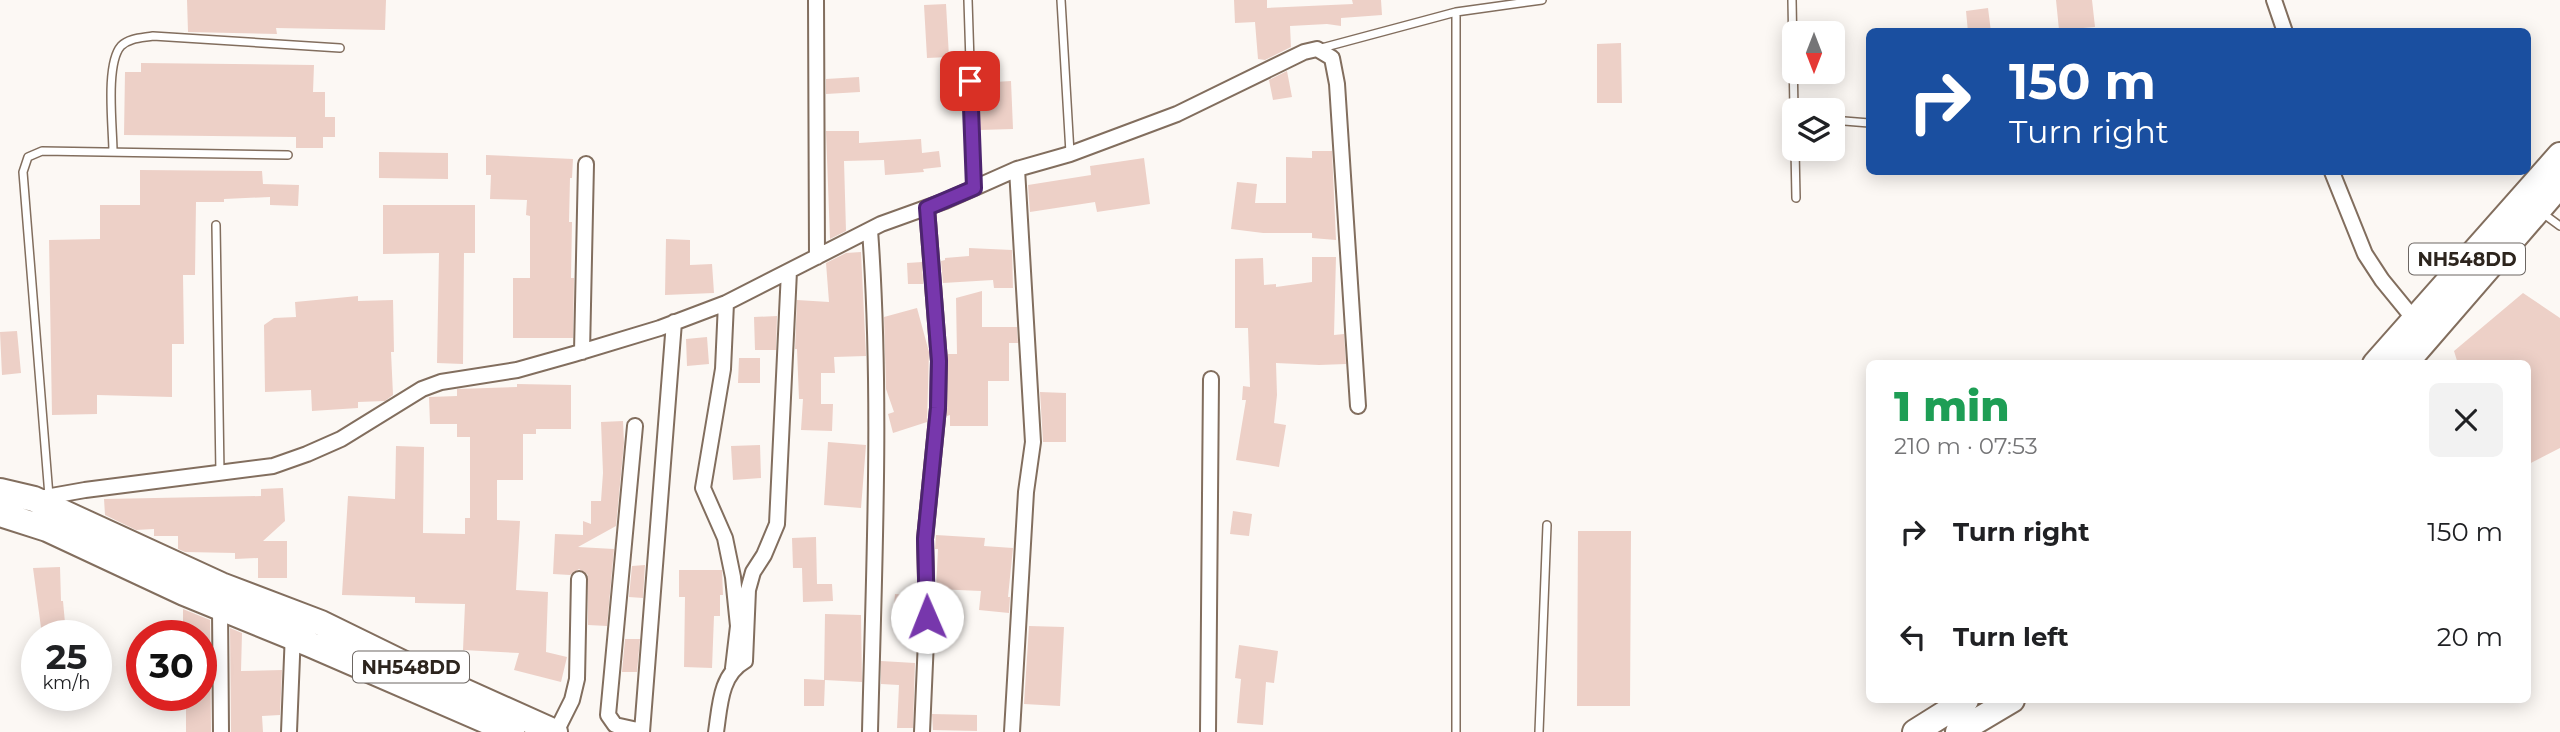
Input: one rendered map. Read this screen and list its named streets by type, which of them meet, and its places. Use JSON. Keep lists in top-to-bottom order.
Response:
{
  "streets": {
    "highway": ["NH548DD"]
  },
  "north": "bottom",
  "page": {
    "turn": ["150 m", "Turn right"],
    "heading": ["1 min", "210 m · 07:53"],
    "list": [
      {
        "name": "Turn right",
        "value": "150 m"
      },
      {
        "name": "Turn left",
        "value": "20 m"
      }
    ],
    "speed": "25 km/h",
    "limit": "30"
  }
}
